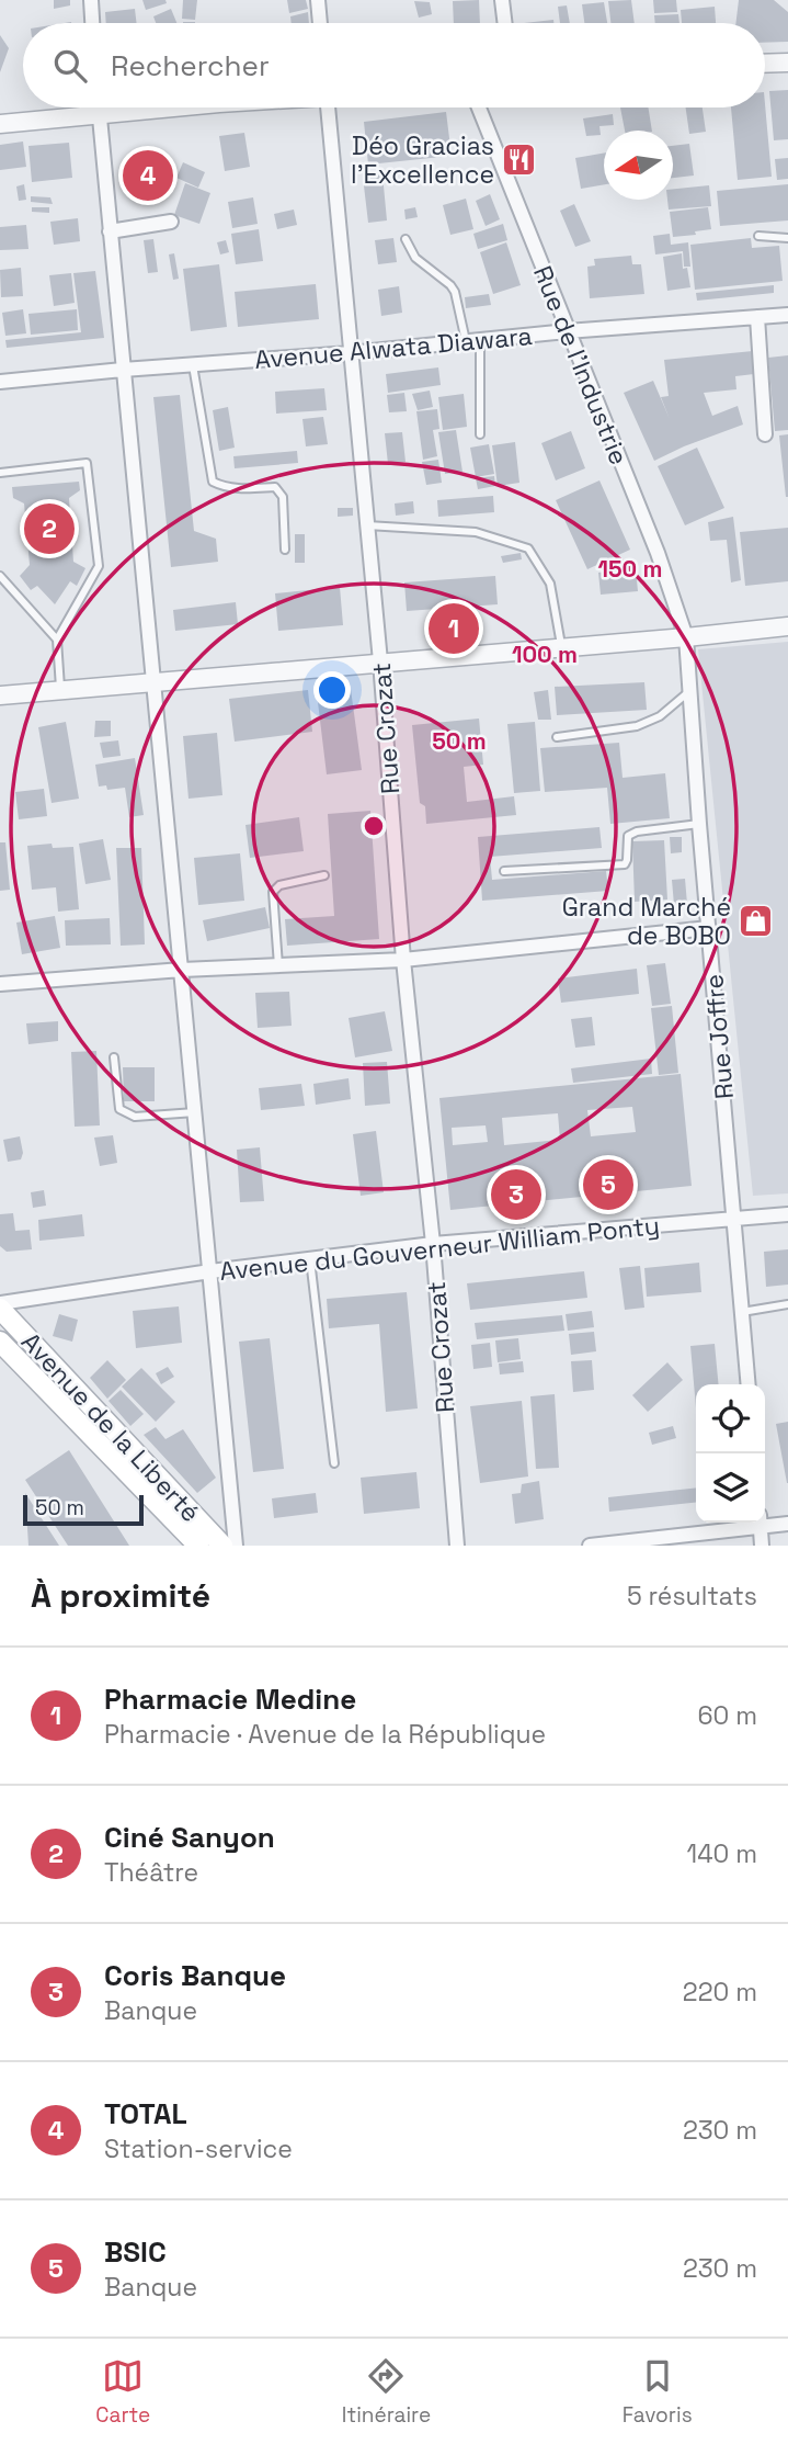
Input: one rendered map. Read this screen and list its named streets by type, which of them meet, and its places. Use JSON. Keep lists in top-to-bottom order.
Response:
{
  "streets": {
    "main road": ["Avenue de la Liberté"],
    "street": [
      "Avenue Alwata Diawara",
      "Rue de l'Industrie",
      "Rue Crozat",
      "Rue Joffre",
      "Avenue du Gouverneur William Ponty"
    ]
  },
  "crossings": [
    ["Avenue Alwata Diawara", "Rue de l'Industrie"],
    ["Avenue Alwata Diawara", "Rue Crozat"],
    ["Rue de l'Industrie", "Rue Joffre"],
    ["Rue Crozat", "Avenue du Gouverneur William Ponty"],
    ["Rue Joffre", "Avenue du Gouverneur William Ponty"],
    ["Avenue du Gouverneur William Ponty", "Avenue de la Liberté"]
  ],
  "places": {
    "restaurant": ["Déo Gracias l'Excellence"],
    "shop": ["Grand Marché de BOBO"]
  },
  "scale_bar": "50 m",
  "north": "left",
  "page": {
    "search": "Rechercher",
    "pins": [
      "4",
      "2",
      "1",
      "5",
      "3"
    ],
    "scale": "50 m",
    "heading": ["À proximité", "5 résultats"],
    "list": [
      {
        "mark": "1",
        "name": "Pharmacie Medine",
        "note": "Pharmacie · Avenue de la République",
        "value": "60 m"
      },
      {
        "mark": "2",
        "name": "Ciné Sanyon",
        "note": "Théâtre",
        "value": "140 m"
      },
      {
        "mark": "3",
        "name": "Coris Banque",
        "note": "Banque",
        "value": "220 m"
      },
      {
        "mark": "4",
        "name": "TOTAL",
        "note": "Station-service",
        "value": "230 m"
      },
      {
        "mark": "5",
        "name": "BSIC",
        "note": "Banque",
        "value": "230 m"
      }
    ],
    "nav": ["Carte", "Itinéraire", "Favoris"]
  },
  "rings": ["150 m", "100 m", "50 m"]
}
